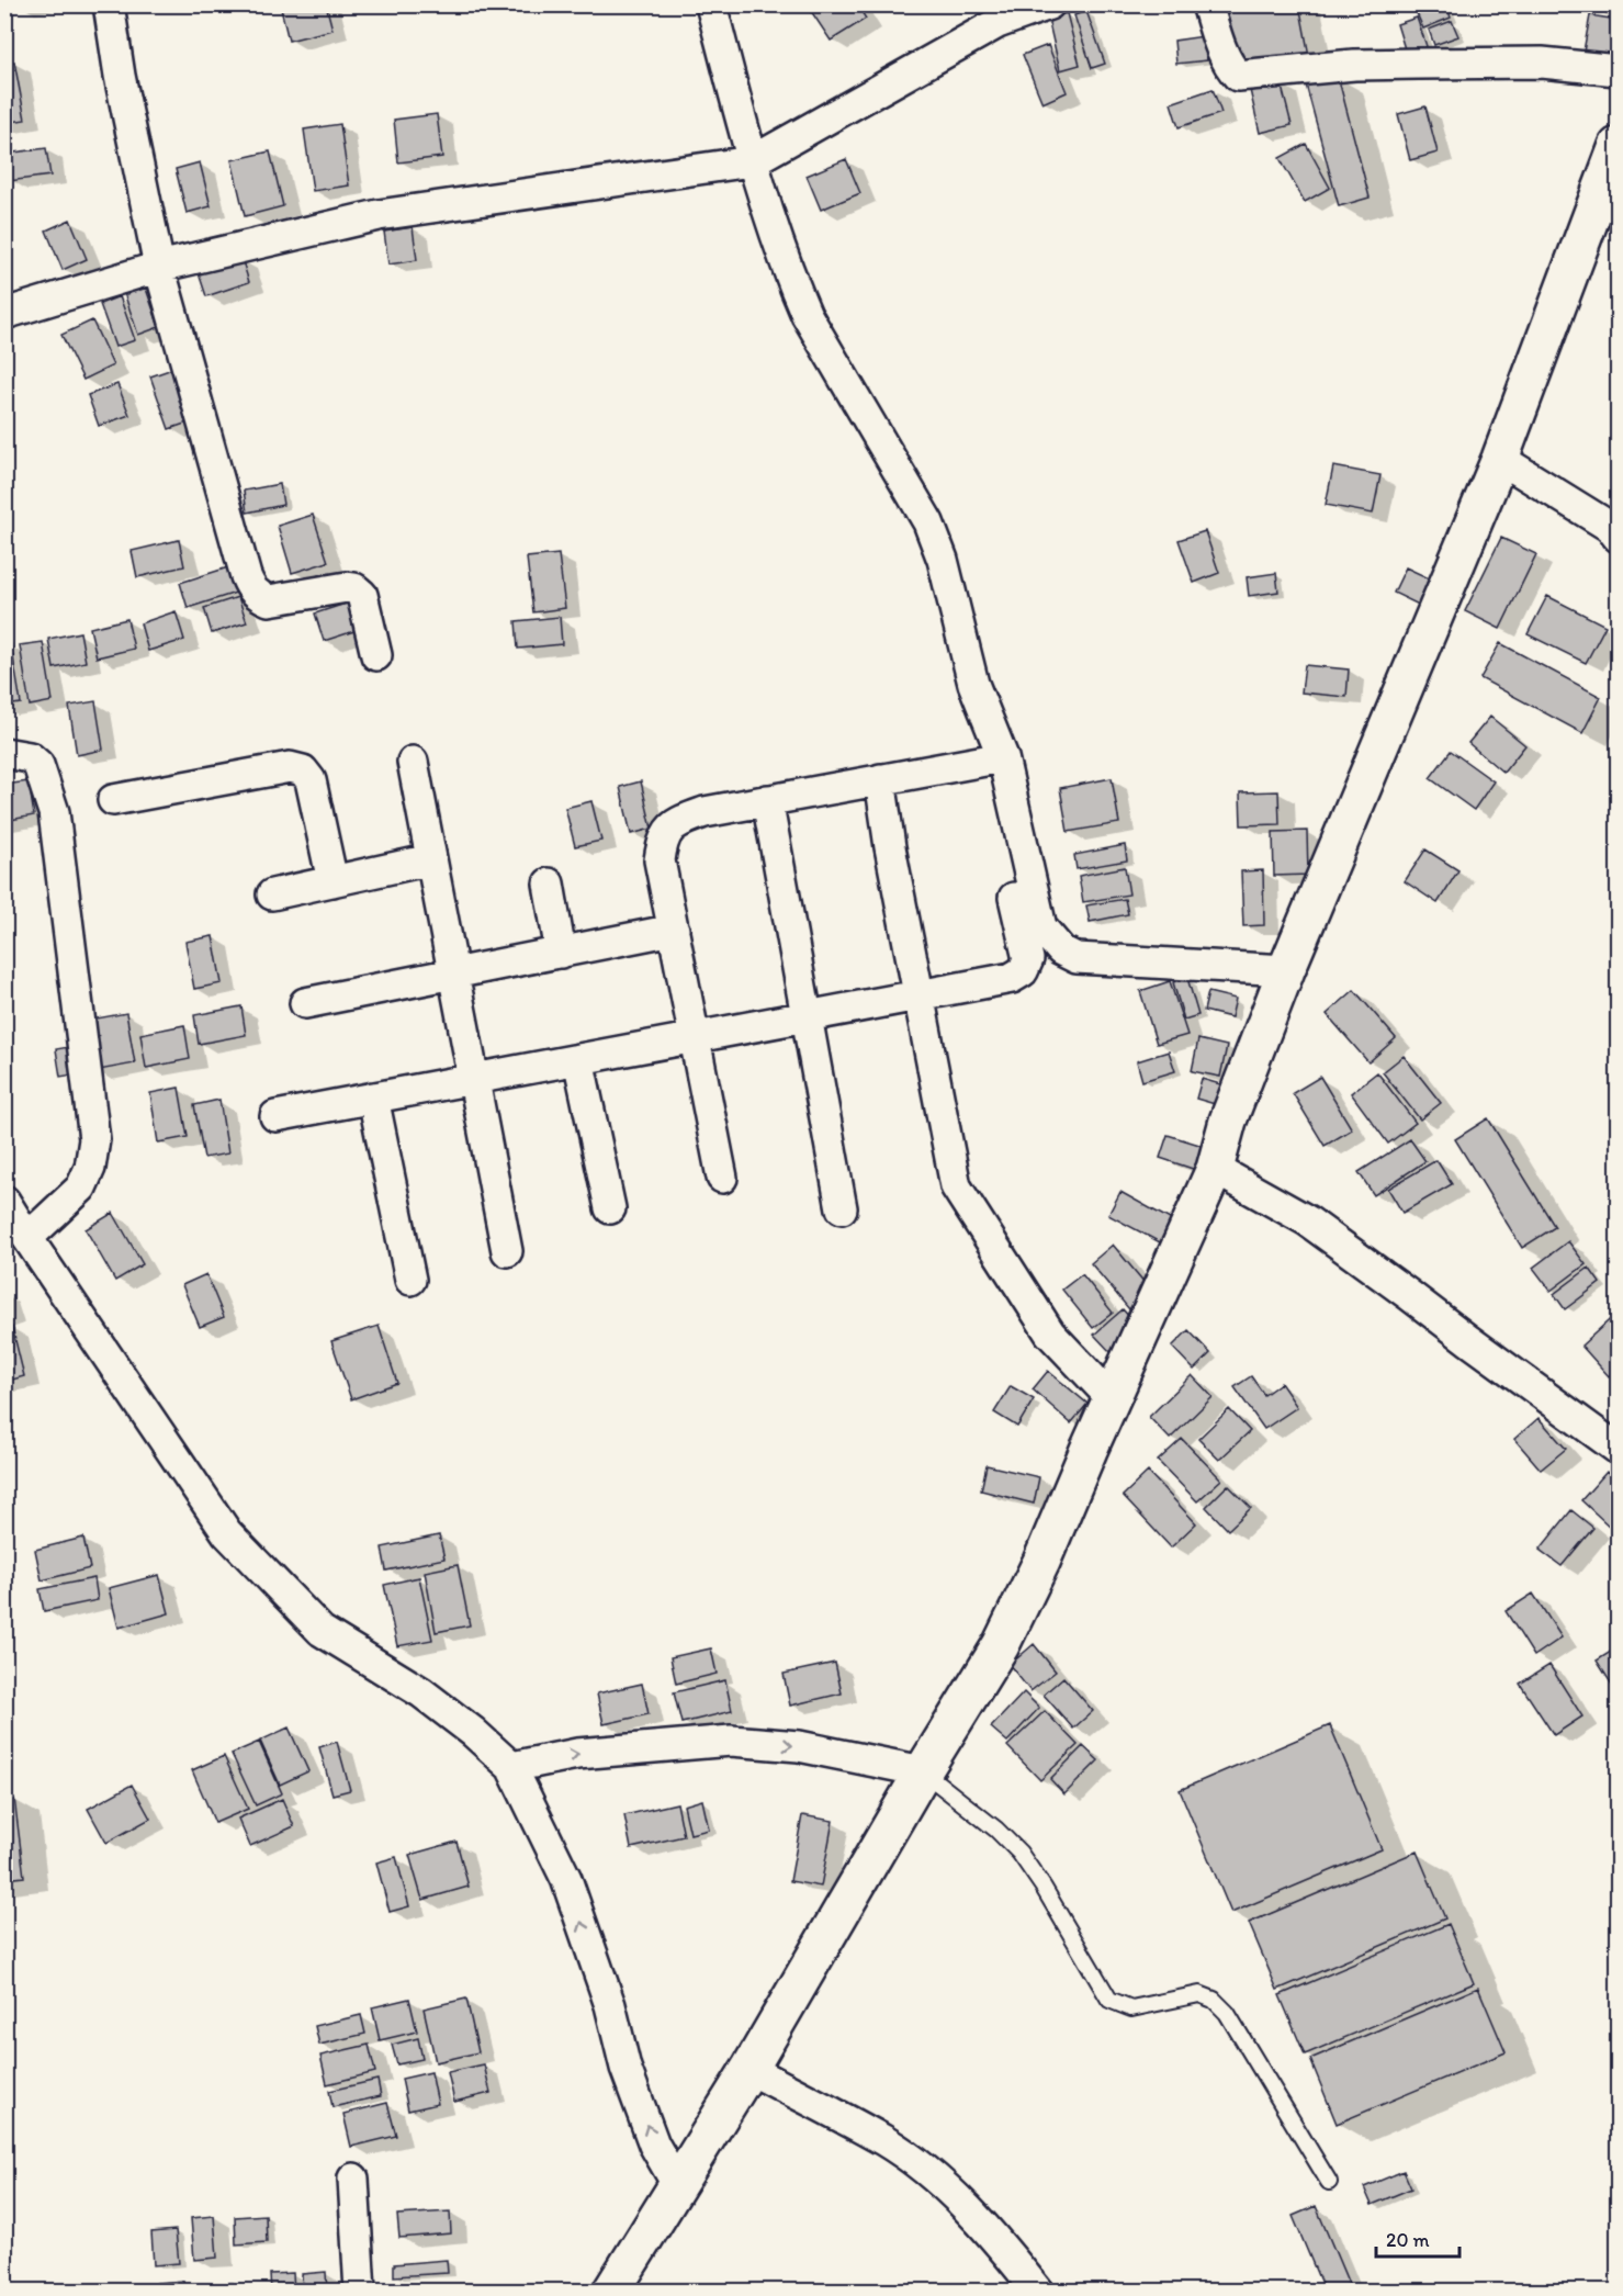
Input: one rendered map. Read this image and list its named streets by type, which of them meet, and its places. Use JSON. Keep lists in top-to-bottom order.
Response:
{
  "scale_bar": "20 m"
}
